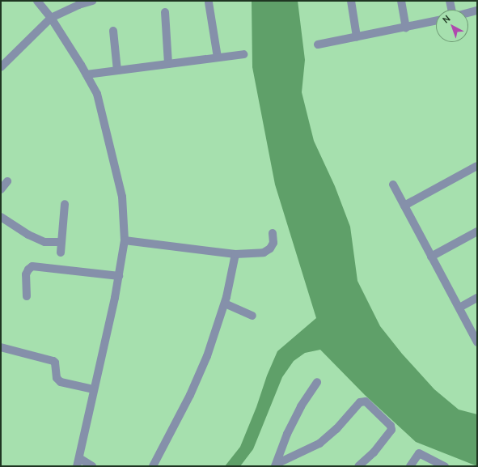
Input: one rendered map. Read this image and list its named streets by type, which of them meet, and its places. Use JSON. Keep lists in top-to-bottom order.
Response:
{
  "north": "top left"
}
